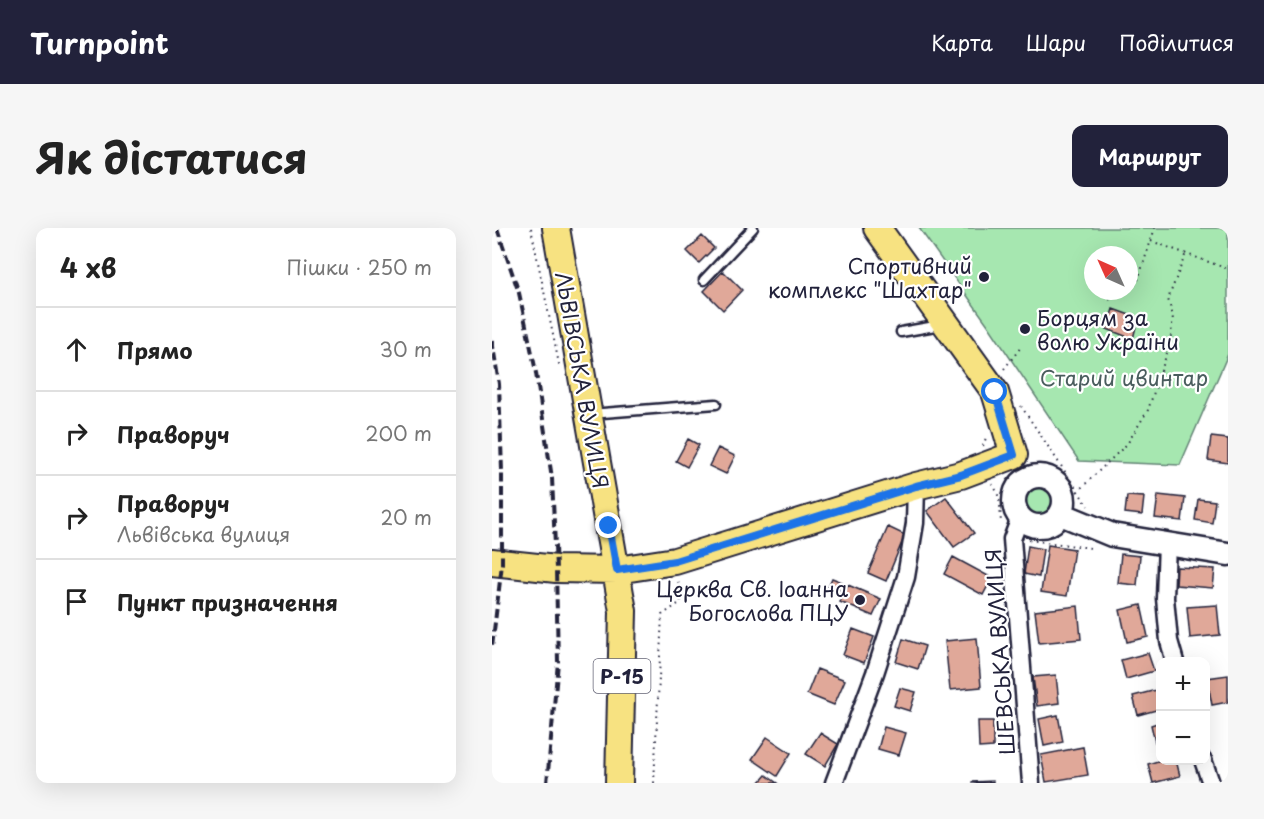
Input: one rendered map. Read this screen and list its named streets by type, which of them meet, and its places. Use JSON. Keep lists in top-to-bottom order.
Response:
{
  "streets": {
    "main road": ["ЛЬВІВСЬКА ВУЛИЦЯ", "Р-15"],
    "street": ["ШЕВСЬКА ВУЛИЦЯ"]
  },
  "parks": ["Старий цвинтар"],
  "places": ["Спортивний комплекс \"Шахтар\"", "Борцям за волю України", "Церква Св. Іоанна Богослова ПЦУ"],
  "north": "top left",
  "page": {
    "header": "Turnpoint",
    "nav": ["Карта", "Шари", "Поділитися"],
    "title": "Як дістатися",
    "buttons": "Маршрут",
    "heading": ["4 хв", "Пішки · 250 m"],
    "list": [
      ["Прямо", "30 m"],
      ["Праворуч", "200 m"],
      ["Праворуч", "Львівська вулиця", "20 m"],
      "Пункт призначення"
    ],
    "map_buttons": ["+", "−"]
  }
}
